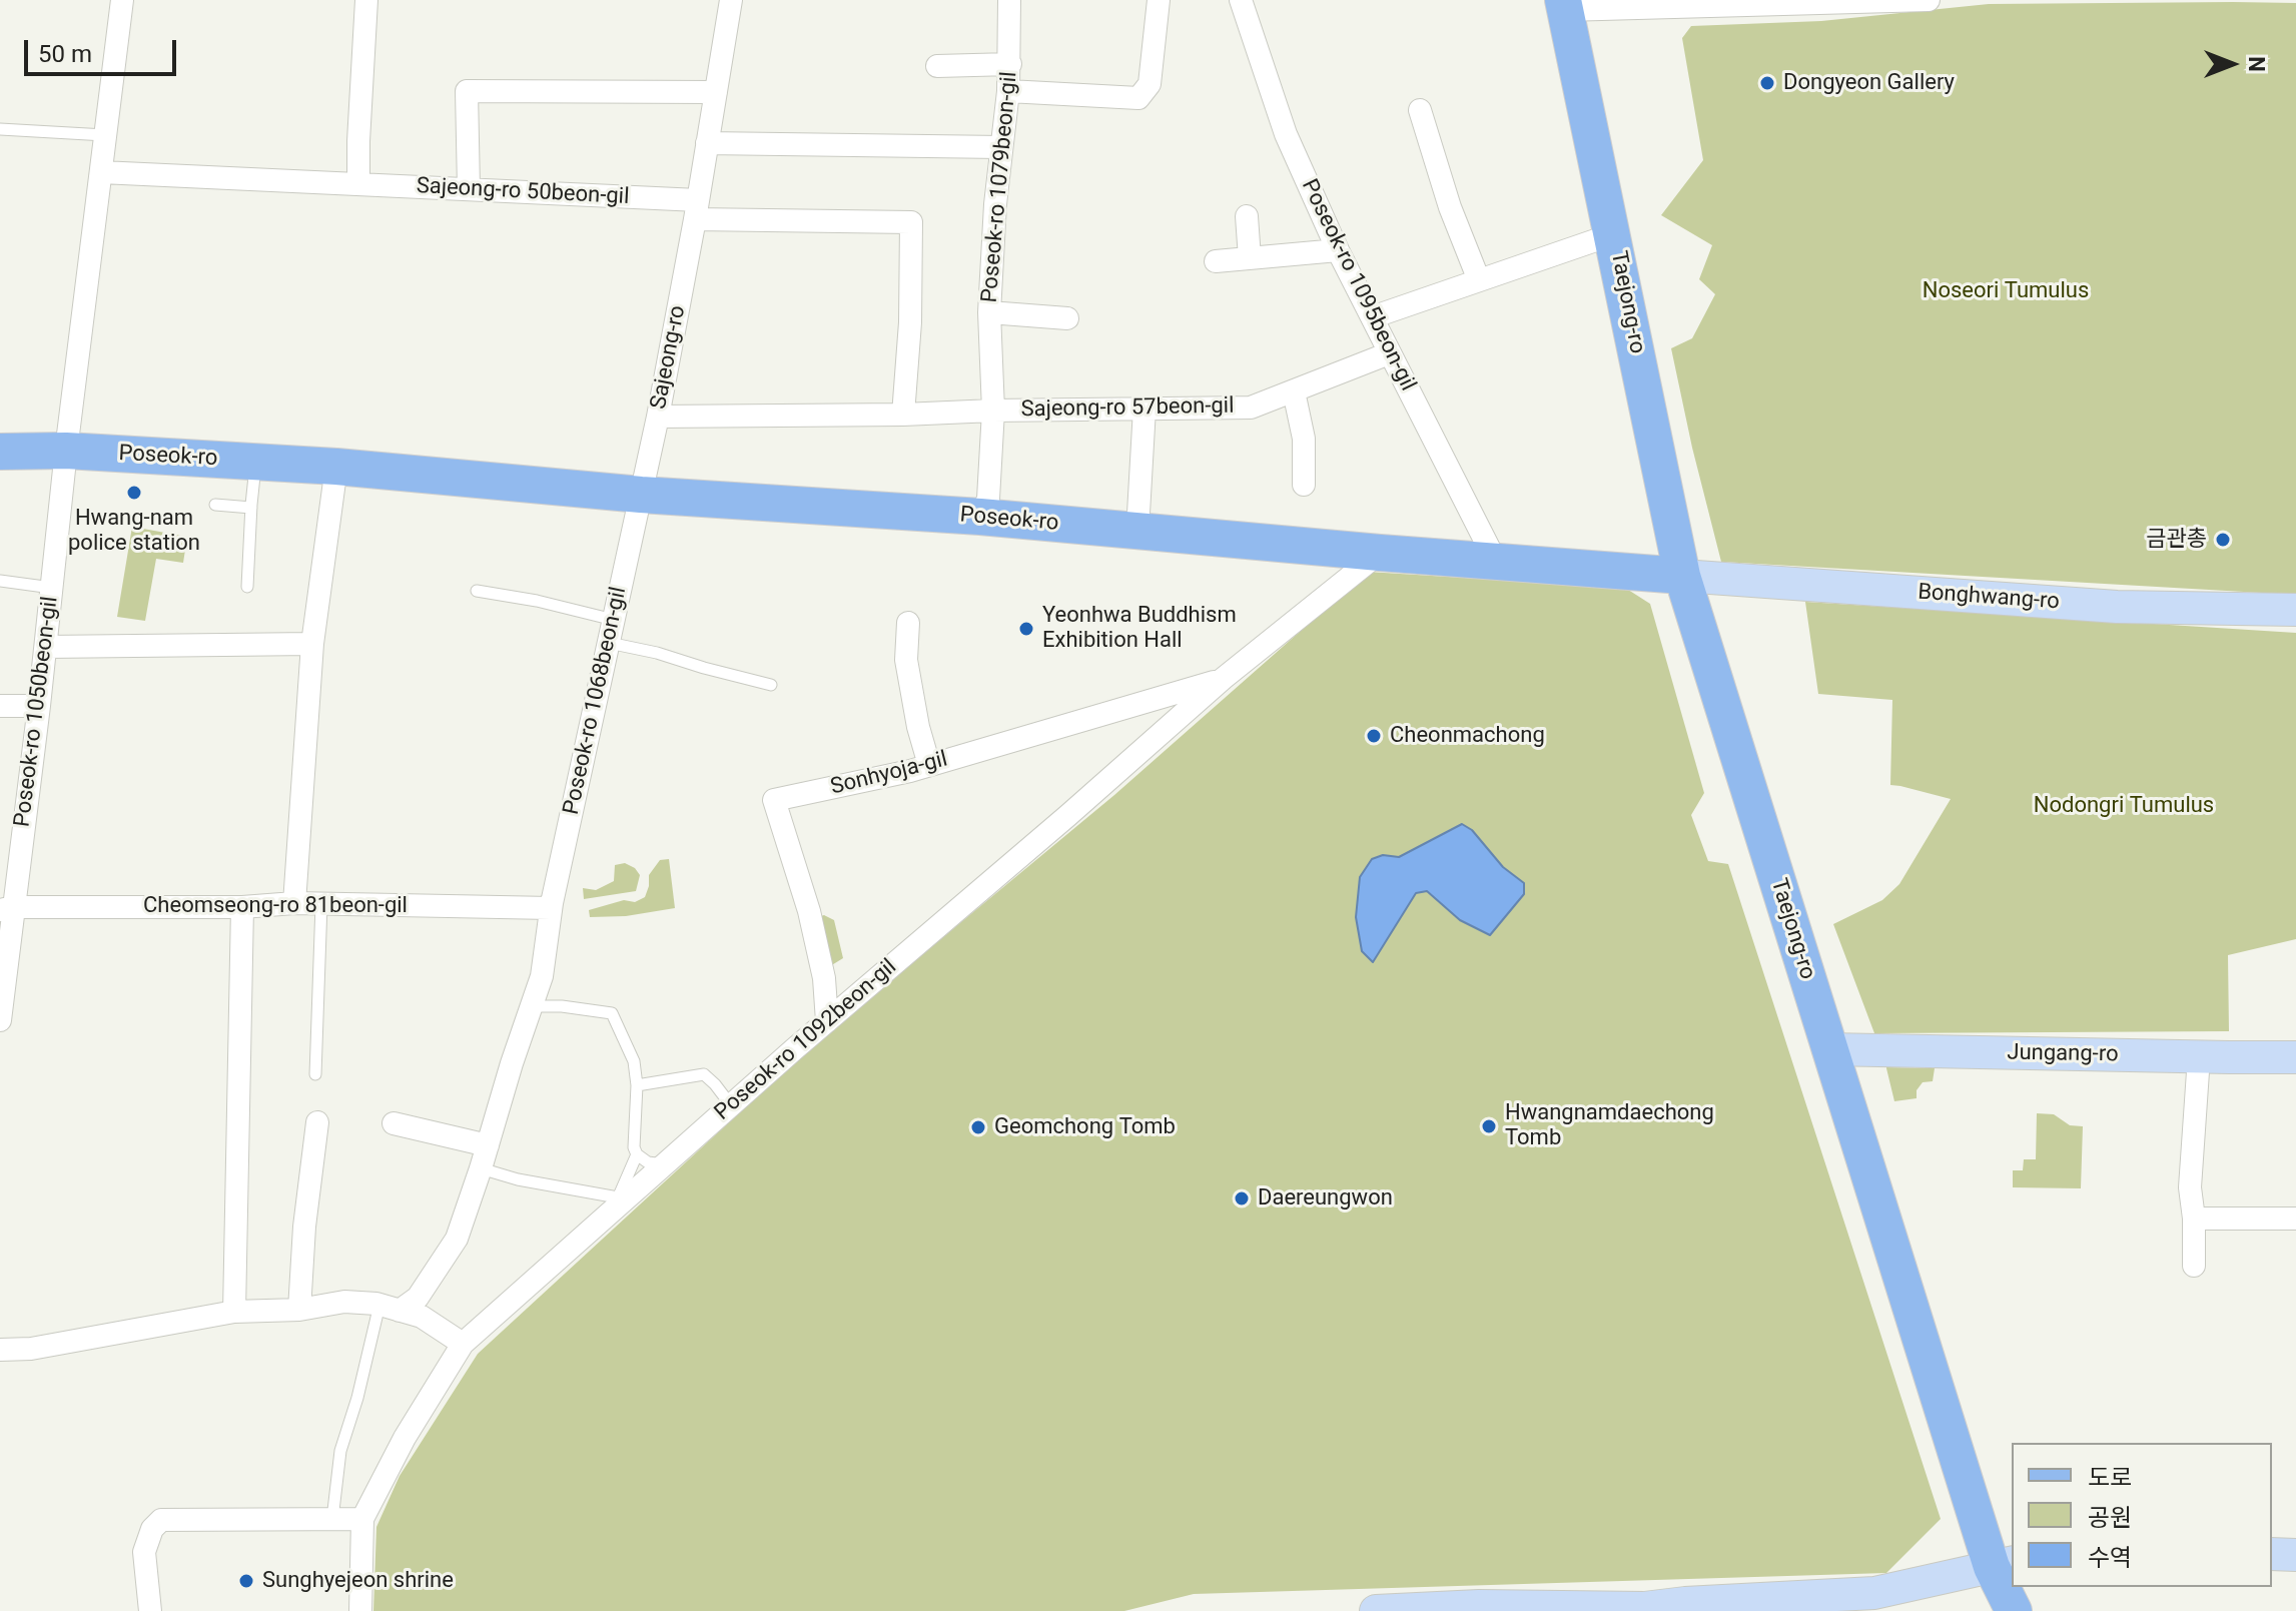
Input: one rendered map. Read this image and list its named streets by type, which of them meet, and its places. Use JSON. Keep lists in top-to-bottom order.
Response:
{
  "streets": {
    "main road": ["Taejong-ro", "Poseok-ro"],
    "street": [
      "Poseok-ro 1079beon-gil",
      "Sajeong-ro 50beon-gil",
      "Poseok-ro 1095beon-gil",
      "Sajeong-ro",
      "Sajeong-ro 57beon-gil",
      "Bonghwang-ro",
      "Poseok-ro 1068beon-gil",
      "Poseok-ro 1050beon-gil",
      "Sonhyoja-gil",
      "Cheomseong-ro 81beon-gil",
      "Poseok-ro 1092beon-gil",
      "Jungang-ro"
    ]
  },
  "crossings": [
    ["Poseok-ro 1079beon-gil", "Sajeong-ro 57beon-gil"],
    ["Poseok-ro 1079beon-gil", "Poseok-ro"],
    ["Sajeong-ro 50beon-gil", "Sajeong-ro"],
    ["Sajeong-ro 50beon-gil", "Poseok-ro 1050beon-gil"],
    ["Poseok-ro 1095beon-gil", "Taejong-ro"],
    ["Poseok-ro 1095beon-gil", "Sajeong-ro 57beon-gil"],
    ["Poseok-ro 1095beon-gil", "Poseok-ro"],
    ["Taejong-ro", "Poseok-ro"],
    ["Taejong-ro", "Bonghwang-ro"],
    ["Taejong-ro", "Jungang-ro"],
    ["Sajeong-ro", "Sajeong-ro 57beon-gil"],
    ["Sajeong-ro", "Poseok-ro"],
    ["Sajeong-ro", "Poseok-ro 1068beon-gil"],
    ["Poseok-ro", "Bonghwang-ro"],
    ["Poseok-ro", "Poseok-ro 1068beon-gil"],
    ["Poseok-ro", "Poseok-ro 1050beon-gil"],
    ["Poseok-ro", "Poseok-ro 1092beon-gil"],
    ["Poseok-ro 1068beon-gil", "Cheomseong-ro 81beon-gil"],
    ["Poseok-ro 1050beon-gil", "Cheomseong-ro 81beon-gil"],
    ["Sonhyoja-gil", "Poseok-ro 1092beon-gil"]
  ],
  "parks": ["Noseori Tumulus", "Nodongri Tumulus"],
  "places": [
    "Dongyeon Gallery",
    "Hwang-nam police station",
    "금관총",
    "Yeonhwa Buddhism Exhibition Hall",
    "Cheonmachong",
    "Hwangnamdaechong Tomb",
    "Geomchong Tomb",
    "Daereungwon",
    "Sunghyejeon shrine"
  ],
  "legend": ["도로", "공원", "수역"],
  "scale_bar": "50 m",
  "north": "right"
}
